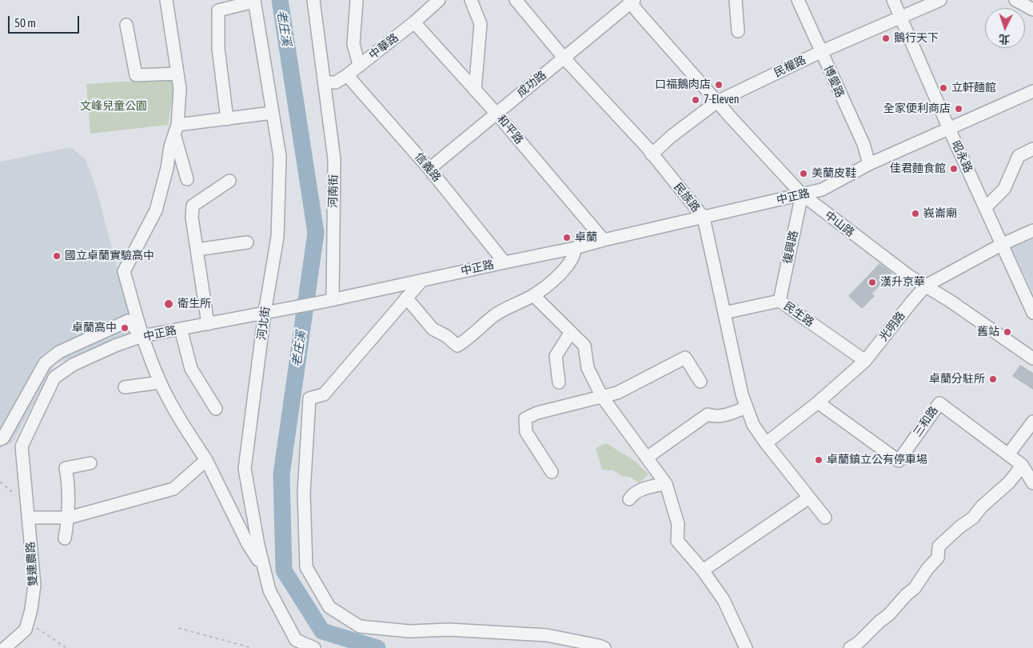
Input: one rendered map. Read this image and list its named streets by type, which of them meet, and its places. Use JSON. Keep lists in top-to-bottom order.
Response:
{
  "streets": {
    "street": [
      "中華路",
      "民權路",
      "博愛路",
      "成功路",
      "和平路",
      "昭永路",
      "信義路",
      "河南街",
      "中正路",
      "民族路",
      "中山路",
      "復興路",
      "民生路",
      "河北街",
      "光明路",
      "三和路",
      "雙連農路"
    ]
  },
  "crossings": [
    ["中華路", "和平路"],
    ["中華路", "信義路"],
    ["中華路", "河南街"],
    ["民權路", "博愛路"],
    ["民權路", "昭永路"],
    ["民權路", "民族路"],
    ["民權路", "中山路"],
    ["博愛路", "中正路"],
    ["成功路", "和平路"],
    ["成功路", "信義路"],
    ["成功路", "民族路"],
    ["成功路", "中山路"],
    ["和平路", "中正路"],
    ["昭永路", "中正路"],
    ["昭永路", "光明路"],
    ["信義路", "中正路"],
    ["河南街", "中正路"],
    ["中正路", "民族路"],
    ["中正路", "中山路"],
    ["中正路", "復興路"],
    ["中正路", "河北街"],
    ["中正路", "雙連農路"],
    ["民族路", "民生路"],
    ["民族路", "光明路"],
    ["中山路", "復興路"],
    ["中山路", "光明路"],
    ["復興路", "民生路"],
    ["民生路", "光明路"],
    ["光明路", "三和路"]
  ],
  "water": ["老庄溪"],
  "parks": ["文峰兒童公園"],
  "places": [
    "鵝行天下",
    "口福鵝肉店",
    "立軒麵館",
    "7-Eleven",
    "全家便利商店",
    "佳君麵食館",
    "美蘭皮鞋",
    "峩崙廟",
    "卓蘭",
    "國立卓蘭實驗高中",
    "漢升京華",
    "衛生所",
    "卓蘭高中",
    "舊站",
    "卓蘭分駐所",
    "卓蘭鎮立公有停車場"
  ],
  "scale_bar": "50 m",
  "north": "bottom"
}
